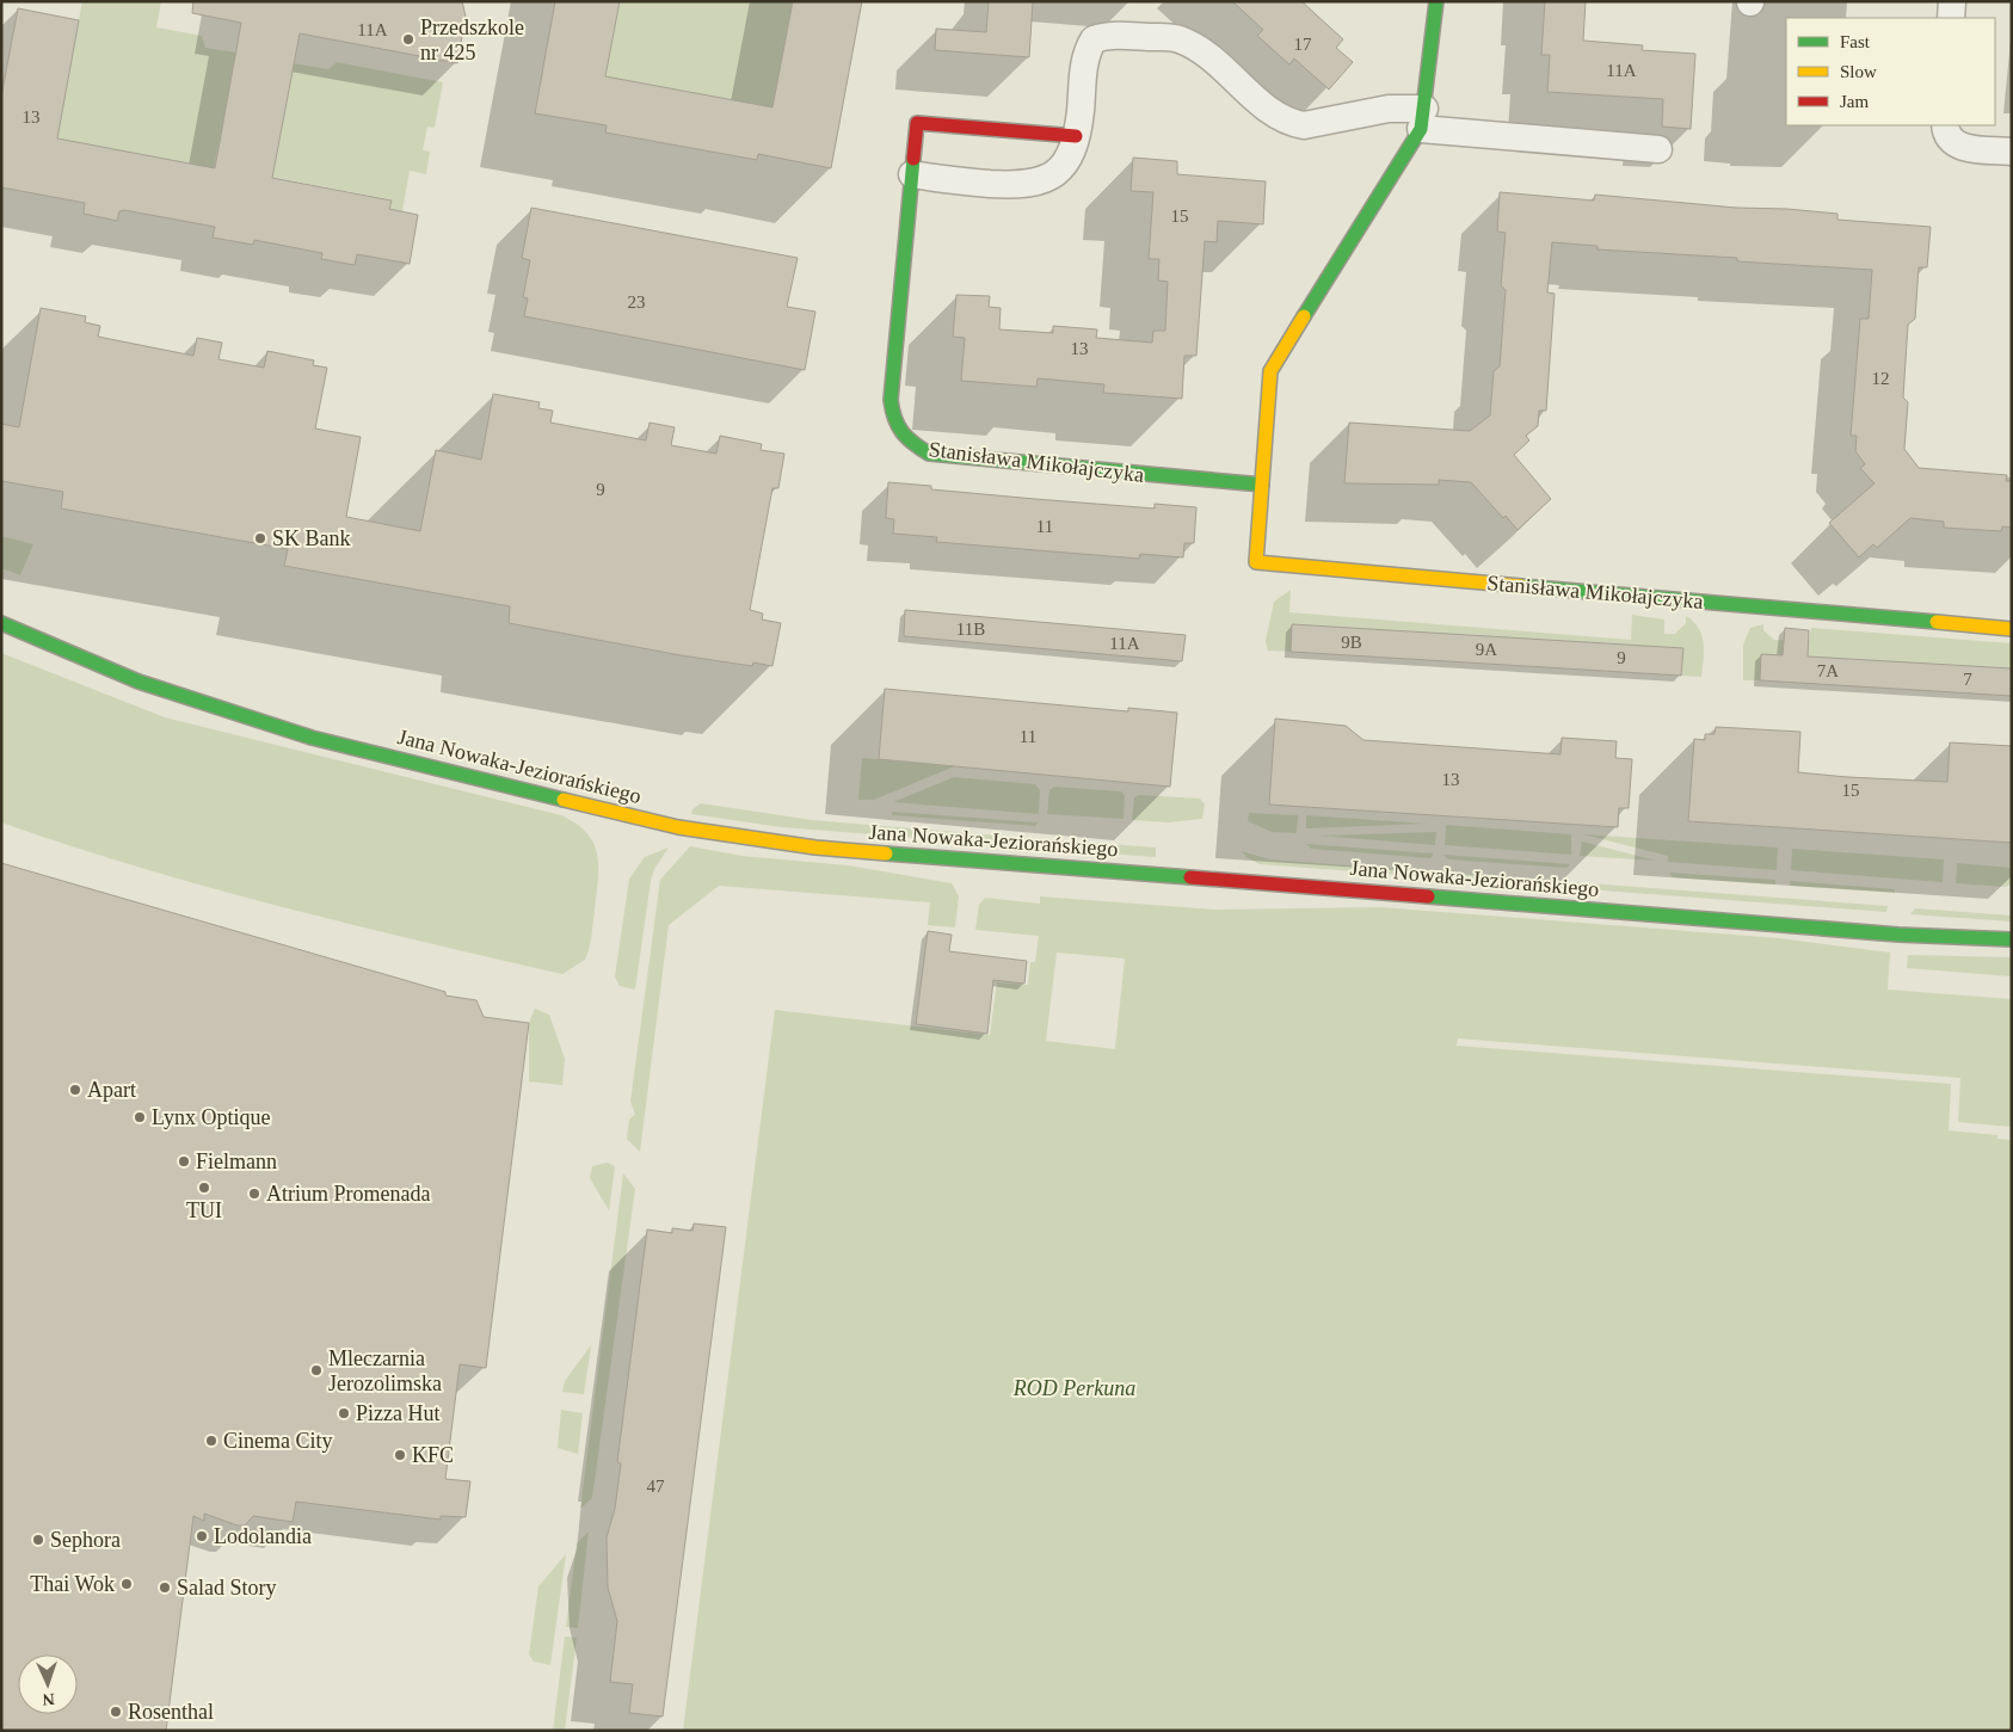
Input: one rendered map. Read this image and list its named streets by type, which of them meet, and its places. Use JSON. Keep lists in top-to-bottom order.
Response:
{
  "streets": {
    "street": ["Stanisława Mikołajczyka", "Jana Nowaka-Jeziorańskiego"]
  },
  "parks": ["ROD Perkuna"],
  "places": [
    "Przedszkole nr 425",
    "SK Bank",
    "Apart",
    "Lynx Optique",
    "Fielmann",
    "TUI",
    "Atrium Promenada",
    "Mleczarnia Jerozolimska",
    "Pizza Hut",
    "Cinema City",
    "KFC",
    "Lodolandia",
    "Sephora",
    "Thai Wok",
    "Salad Story",
    "Rosenthal"
  ],
  "house_numbers": [
    "11A",
    "17",
    "11A",
    "13",
    "15",
    "23",
    "13",
    "12",
    "9",
    "11",
    "11B",
    "9B",
    "11A",
    "9A",
    "9",
    "7A",
    "7",
    "11",
    "13",
    "15",
    "47"
  ],
  "legend": ["Fast", "Slow", "Jam"],
  "north": "bottom"
}
